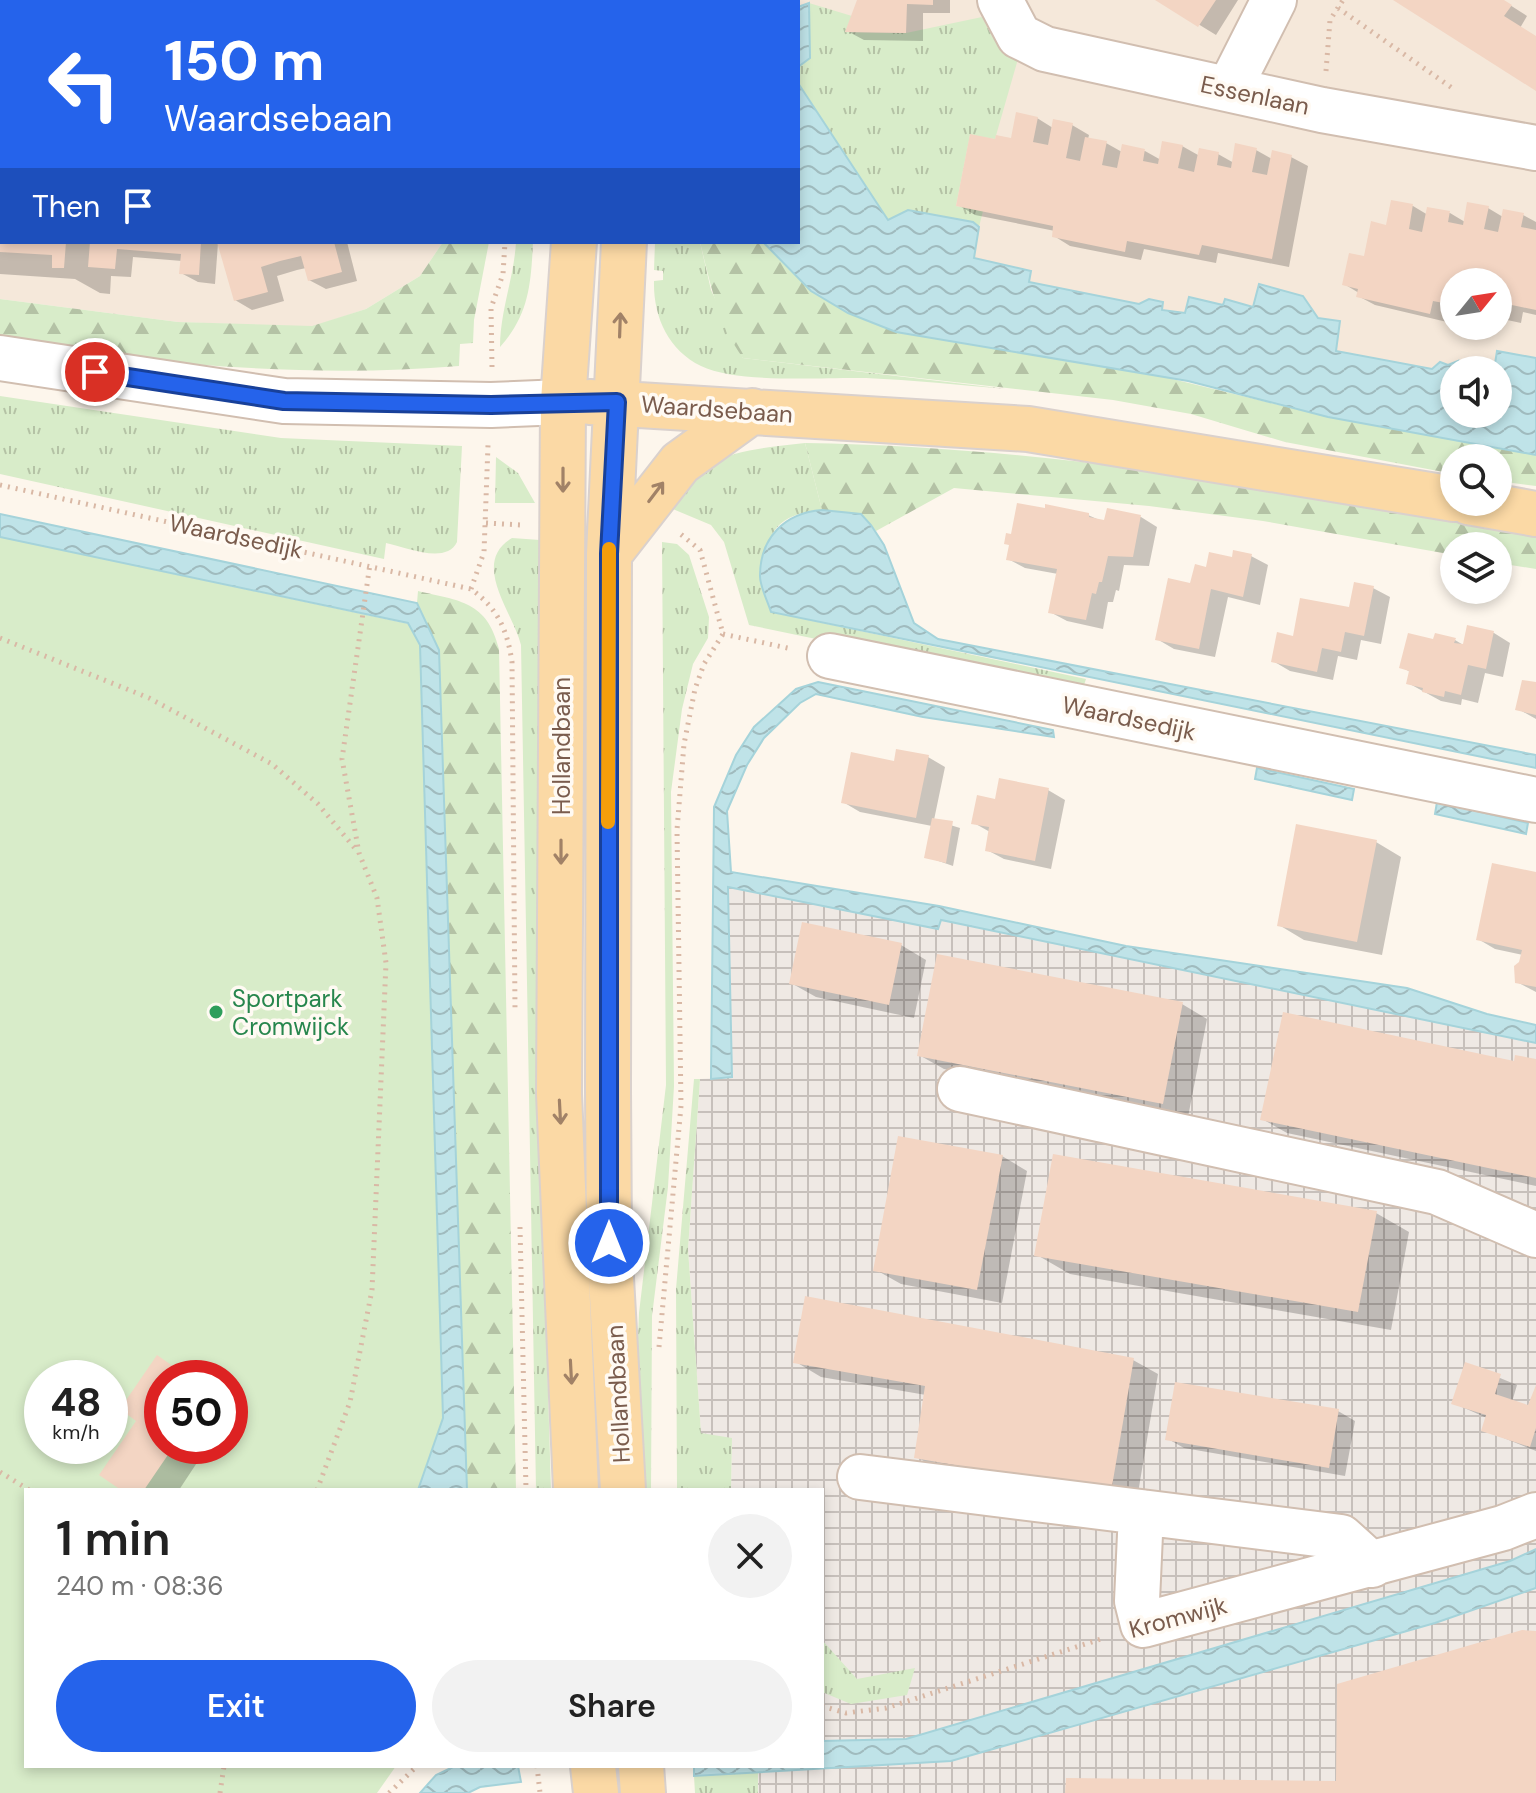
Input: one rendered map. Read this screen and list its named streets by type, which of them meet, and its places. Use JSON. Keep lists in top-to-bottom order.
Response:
{
  "streets": {
    "main road": ["Waardsebaan", "Hollandbaan"],
    "street": ["Essenlaan", "Waardsedijk", "Kromwijk"]
  },
  "crossings": [
    ["Waardsebaan", "Hollandbaan"],
    ["Waardsedijk", "Hollandbaan"]
  ],
  "places": ["Sportpark Cromwijck"],
  "north": "top right",
  "page": {
    "turn": ["150 m", "Waardsebaan"],
    "then": "Then",
    "speed": "48 km/h",
    "limit": "50",
    "heading": ["1 min", "240 m · 08:36"],
    "buttons": ["Exit", "Share"]
  }
}
